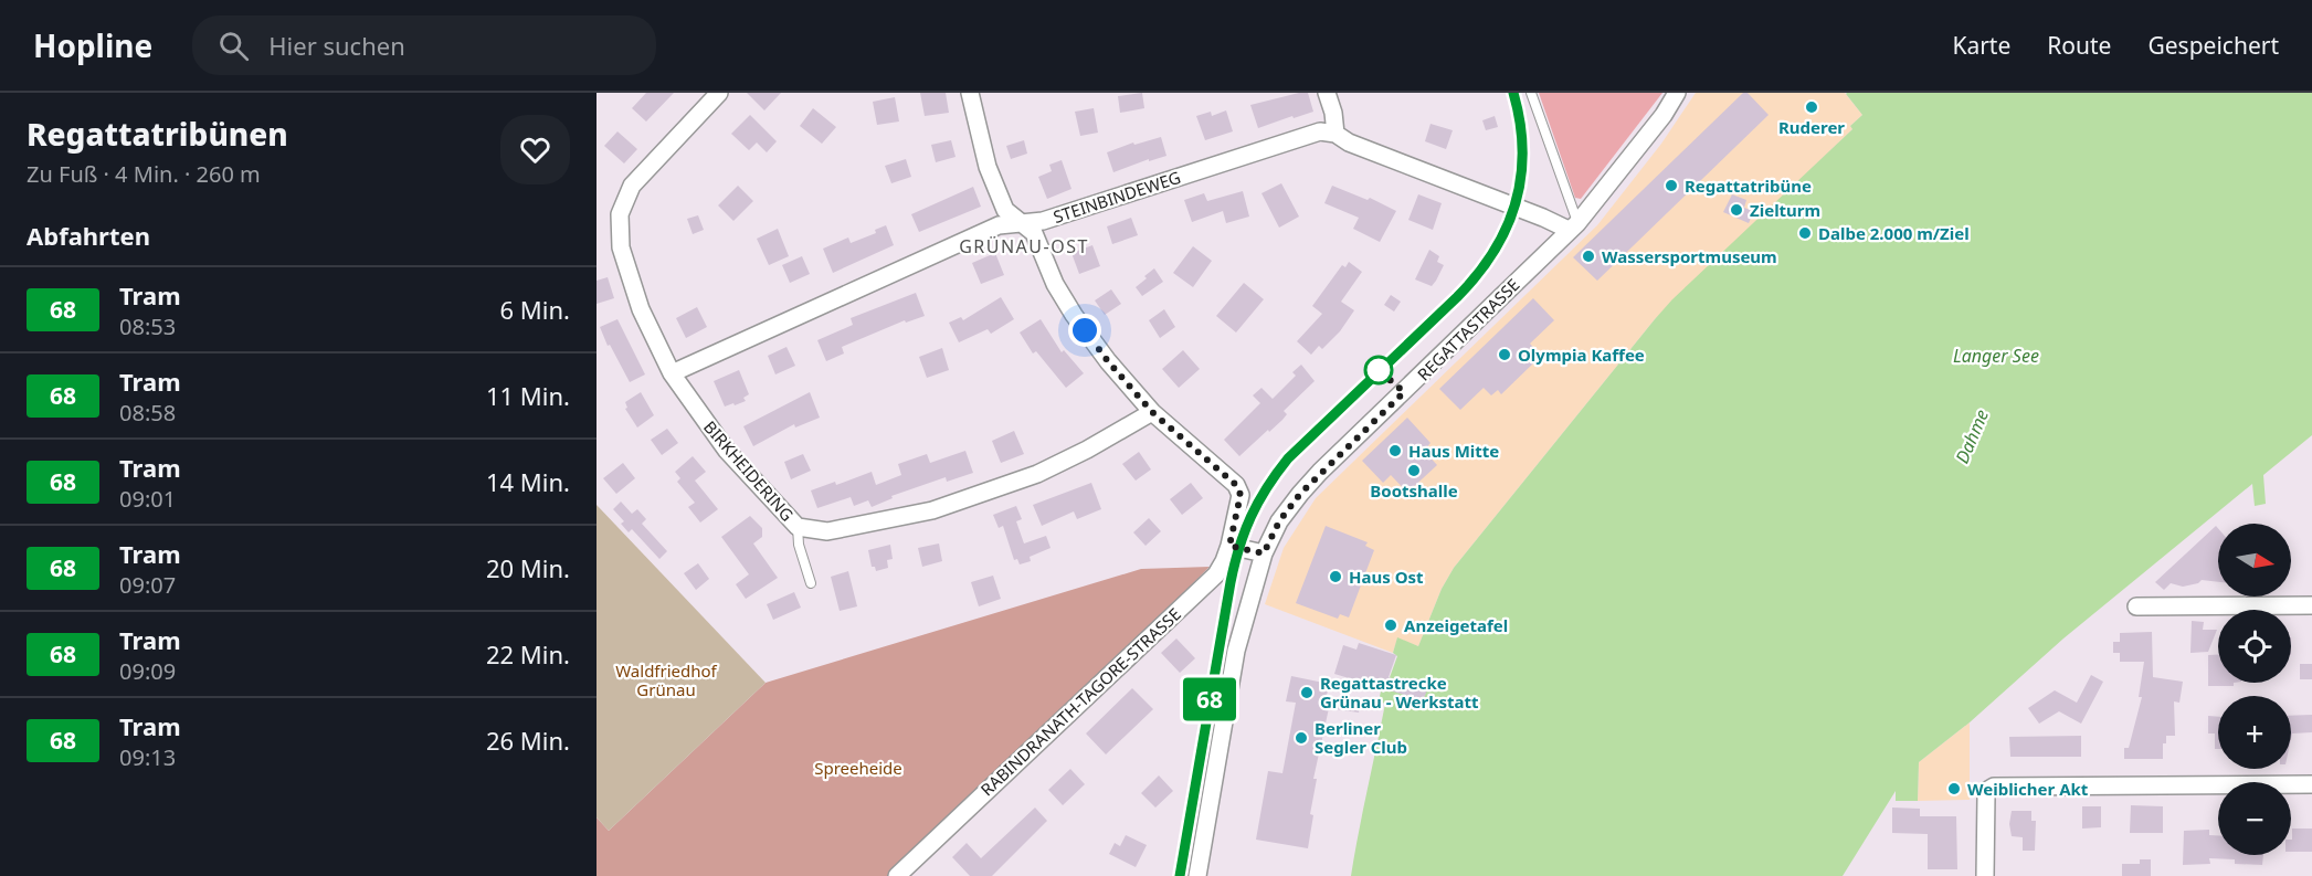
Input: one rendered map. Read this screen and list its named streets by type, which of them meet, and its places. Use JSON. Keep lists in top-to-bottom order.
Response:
{
  "streets": {
    "street": [
      "STEINBINDEWEG",
      "REGATTASTRASSE",
      "BIRKHEIDERING",
      "RABINDRANATH-TAGORE-STRASSE"
    ]
  },
  "crossings": [
    ["STEINBINDEWEG", "BIRKHEIDERING"],
    ["STEINBINDEWEG", "RABINDRANATH-TAGORE-STRASSE"],
    ["BIRKHEIDERING", "RABINDRANATH-TAGORE-STRASSE"]
  ],
  "districts": ["GRÜNAU-OST"],
  "water": ["Langer See", "Dahme"],
  "parks": ["Waldfriedhof Grünau", "Spreeheide"],
  "places": [
    "Ruderer",
    "Regattatribüne",
    "Zielturm",
    "Dalbe 2.000 m/Ziel",
    "Wassersportmuseum",
    "Olympia Kaffee",
    "Haus Mitte",
    "Bootshalle",
    "Haus Ost",
    "Anzeigetafel",
    "Regattastrecke Grünau - Werkstatt",
    "Berliner Segler Club",
    "Weiblicher Akt"
  ],
  "lines": ["tram line 68"],
  "north": "right",
  "page": {
    "header": "Hopline",
    "search": "Hier suchen",
    "nav": ["Karte", "Route", "Gespeichert"],
    "heading": [
      ["Regattatribünen", "Zu Fuß · 4 Min. · 260 m"],
      "Abfahrten"
    ],
    "on_map": "68",
    "list": [
      {
        "mark": "68",
        "name": "Tram",
        "note": "08:53",
        "value": "6 Min."
      },
      {
        "mark": "68",
        "name": "Tram",
        "note": "08:58",
        "value": "11 Min."
      },
      {
        "mark": "68",
        "name": "Tram",
        "note": "09:01",
        "value": "14 Min."
      },
      {
        "mark": "68",
        "name": "Tram",
        "note": "09:07",
        "value": "20 Min."
      },
      {
        "mark": "68",
        "name": "Tram",
        "note": "09:09",
        "value": "22 Min."
      },
      {
        "mark": "68",
        "name": "Tram",
        "note": "09:13",
        "value": "26 Min."
      }
    ],
    "map_buttons": ["+", "−"]
  }
}
